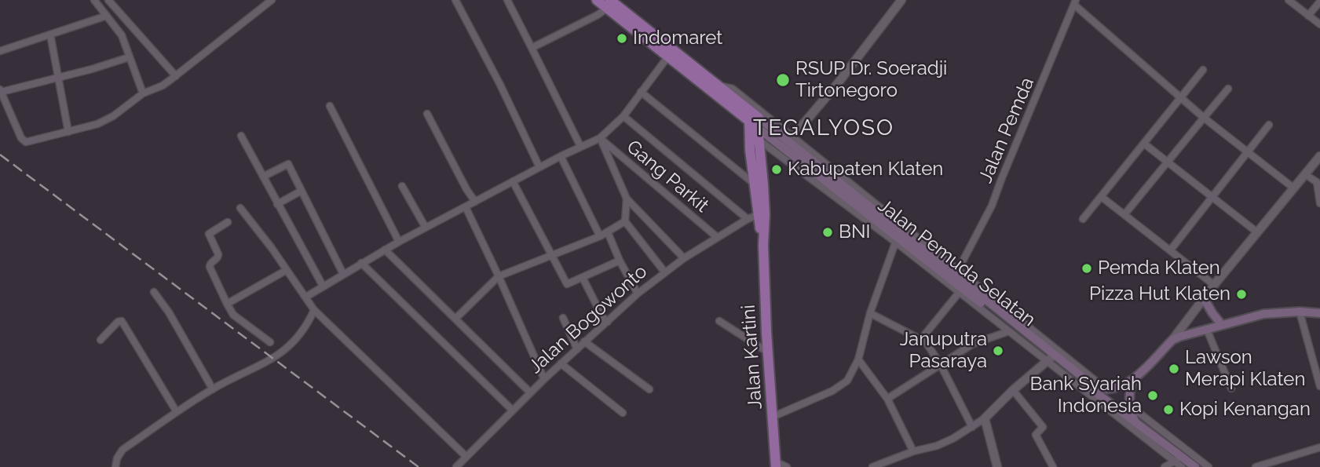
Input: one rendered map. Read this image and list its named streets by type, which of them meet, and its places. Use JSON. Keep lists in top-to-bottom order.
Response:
{
  "streets": {
    "highway": ["Jalan Kartini"],
    "main road": ["Jalan Pemuda Selatan"],
    "street": ["Jalan Pemda", "Gang Parkit", "Jalan Bogowonto"]
  },
  "crossings": [
    ["Jalan Pemda", "Jalan Pemuda Selatan"],
    ["Gang Parkit", "Jalan Bogowonto"],
    ["Jalan Bogowonto", "Jalan Kartini"]
  ],
  "districts": ["TEGALYOSO"],
  "places": [
    "Indomaret",
    "RSUP Dr. Soeradji Tirtonegoro",
    "Kabupaten Klaten",
    "BNI",
    "Pemda Klaten",
    "Pizza Hut Klaten",
    "Januputra Pasaraya",
    "Lawson Merapi Klaten",
    "Bank Syariah Indonesia",
    "Kopi Kenangan"
  ]
}
